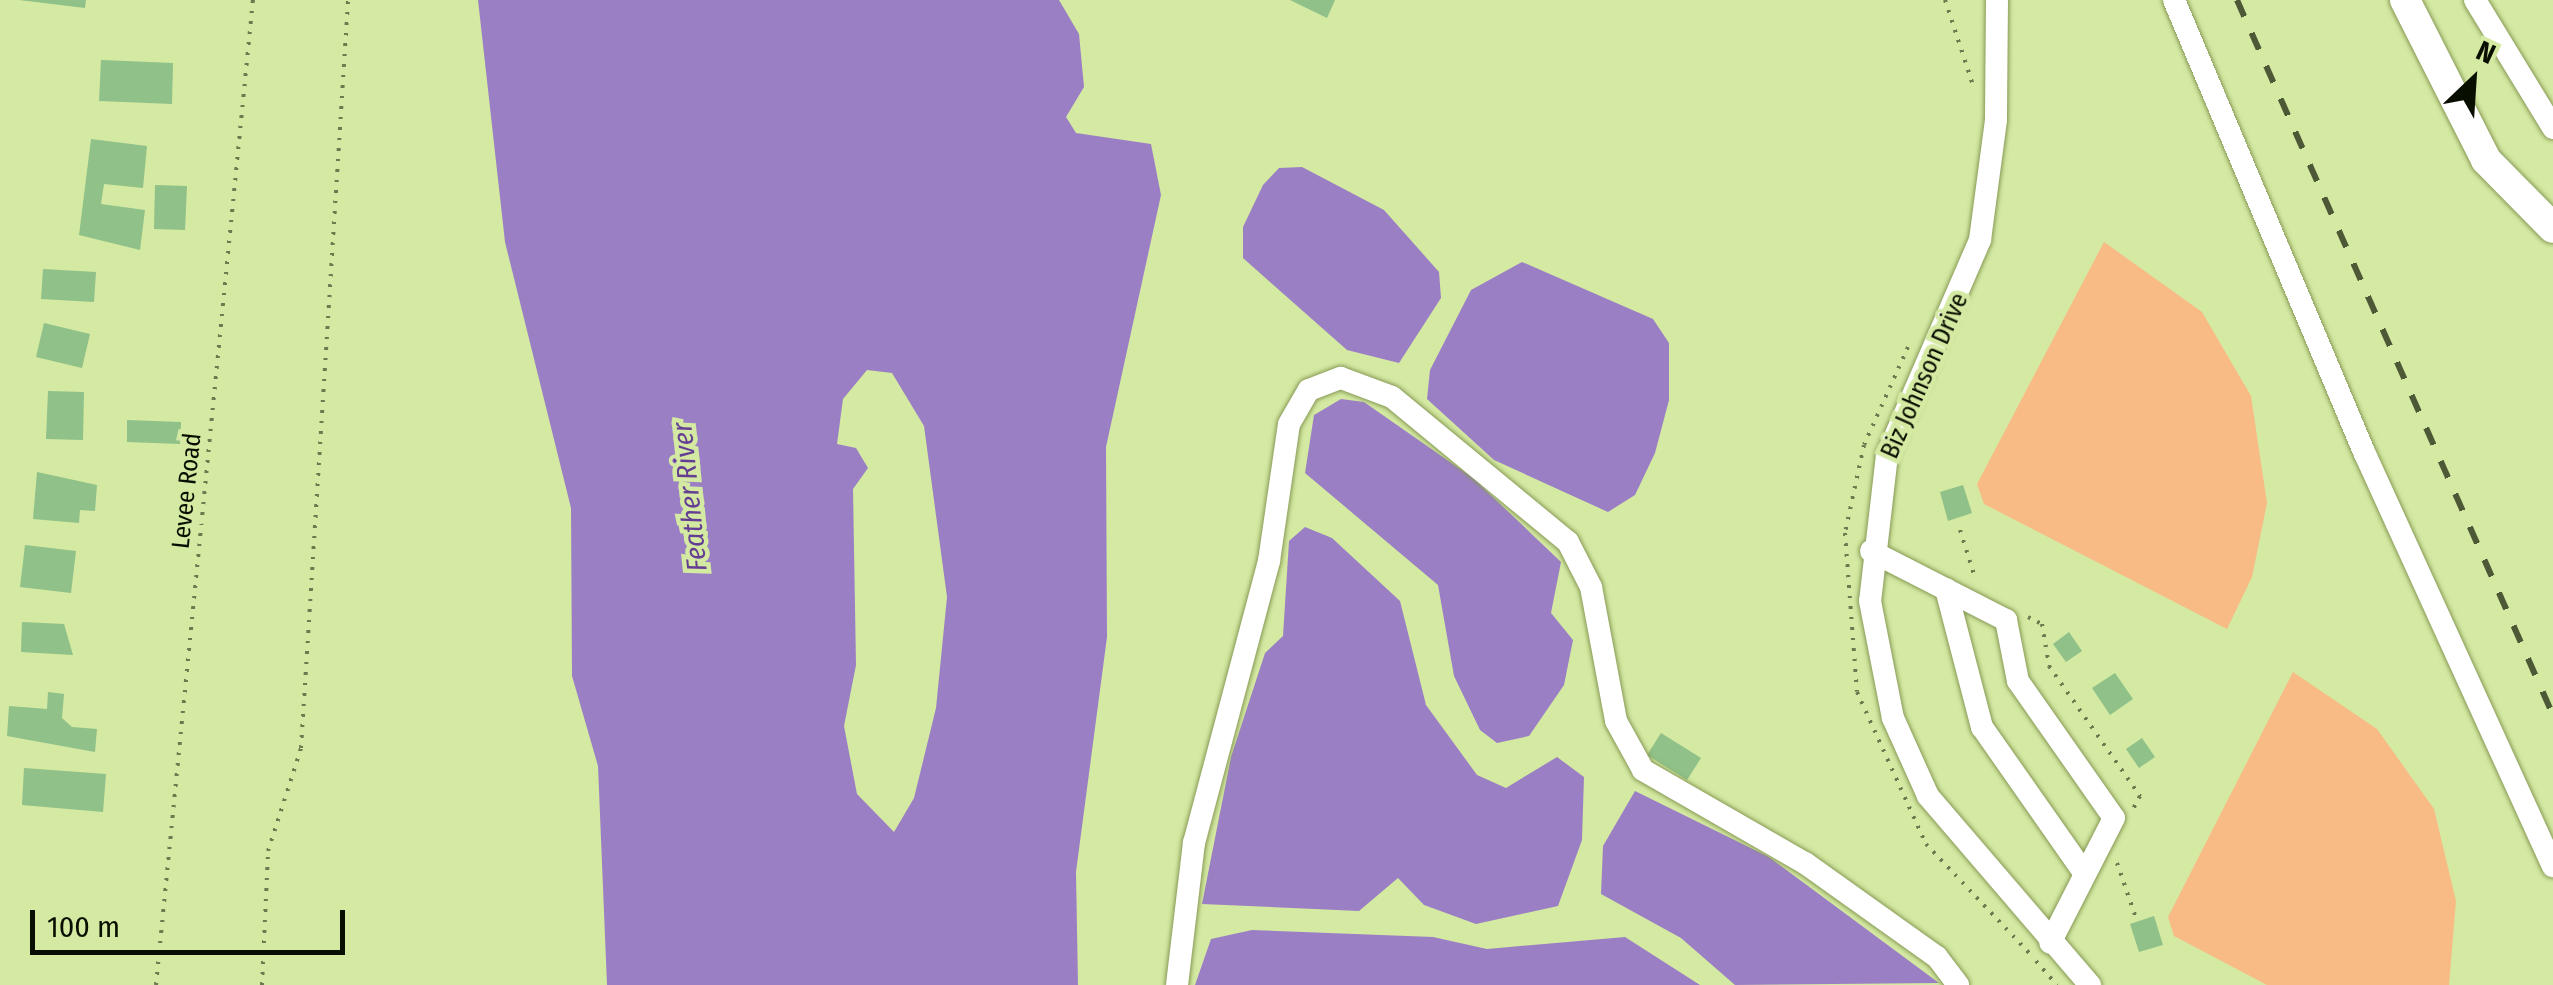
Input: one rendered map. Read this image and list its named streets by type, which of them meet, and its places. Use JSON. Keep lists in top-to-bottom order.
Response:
{
  "streets": {
    "street": ["Biz Johnson Drive"],
    "path": ["Levee Road"]
  },
  "water": ["Feather River"],
  "scale_bar": "100 m",
  "north": "top right"
}
